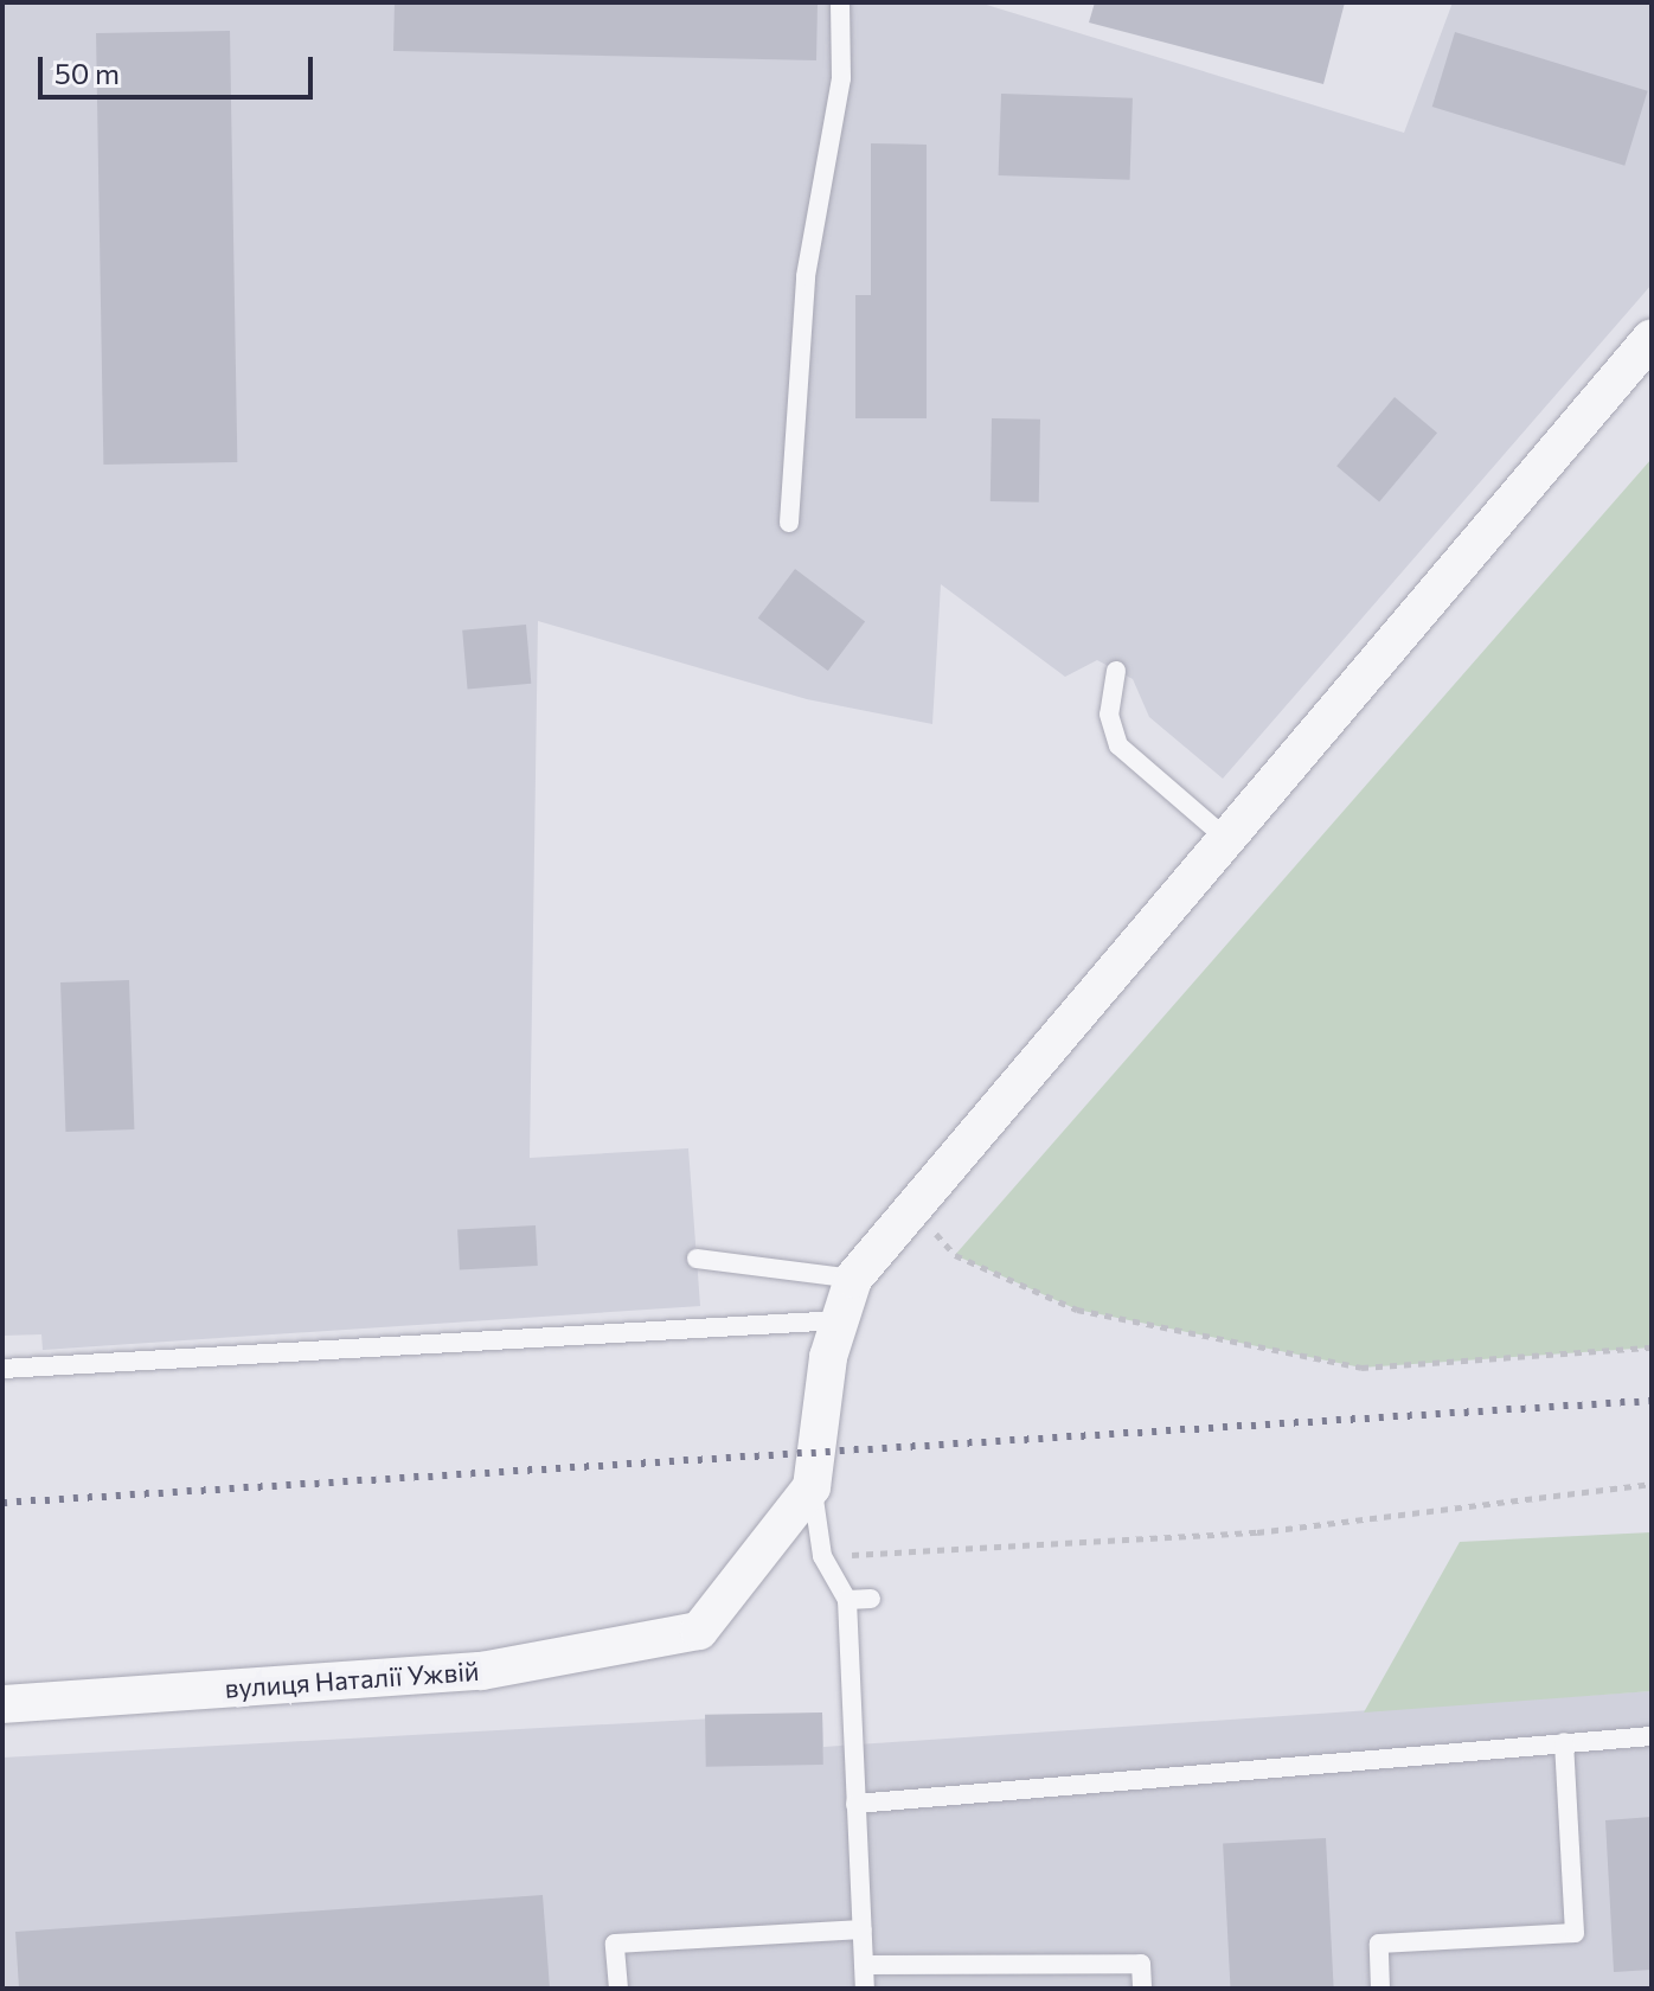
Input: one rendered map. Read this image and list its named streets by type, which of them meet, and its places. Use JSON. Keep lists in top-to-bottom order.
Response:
{
  "streets": {
    "street": ["вулиця Наталії Ужвій"]
  },
  "scale_bar": "50 m"
}
